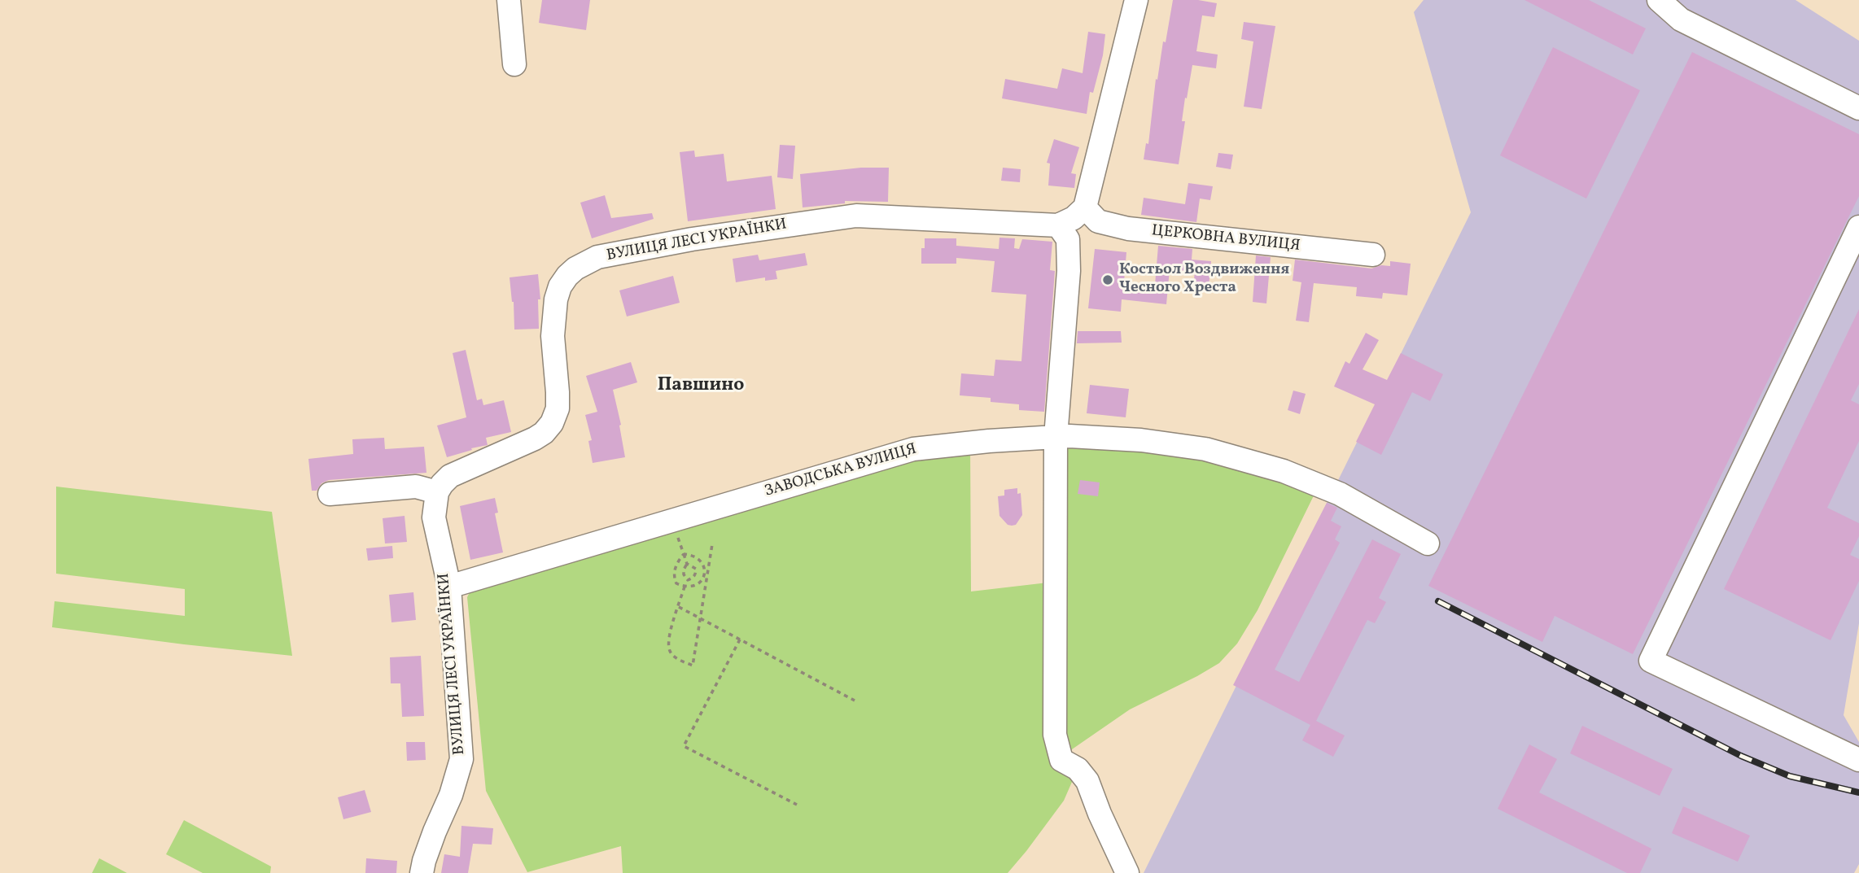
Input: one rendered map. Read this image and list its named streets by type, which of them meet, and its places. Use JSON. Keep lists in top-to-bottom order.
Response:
{
  "streets": {
    "street": ["ЦЕРКОВНА ВУЛИЦЯ", "ВУЛИЦЯ ЛЕСІ УКРАЇНКИ", "ЗАВОДСЬКА ВУЛИЦЯ"]
  },
  "crossings": [
    ["ВУЛИЦЯ ЛЕСІ УКРАЇНКИ", "ЗАВОДСЬКА ВУЛИЦЯ"]
  ],
  "districts": ["Павшино"],
  "places": ["Костьол Воздвиження Чесного Хреста"]
}
